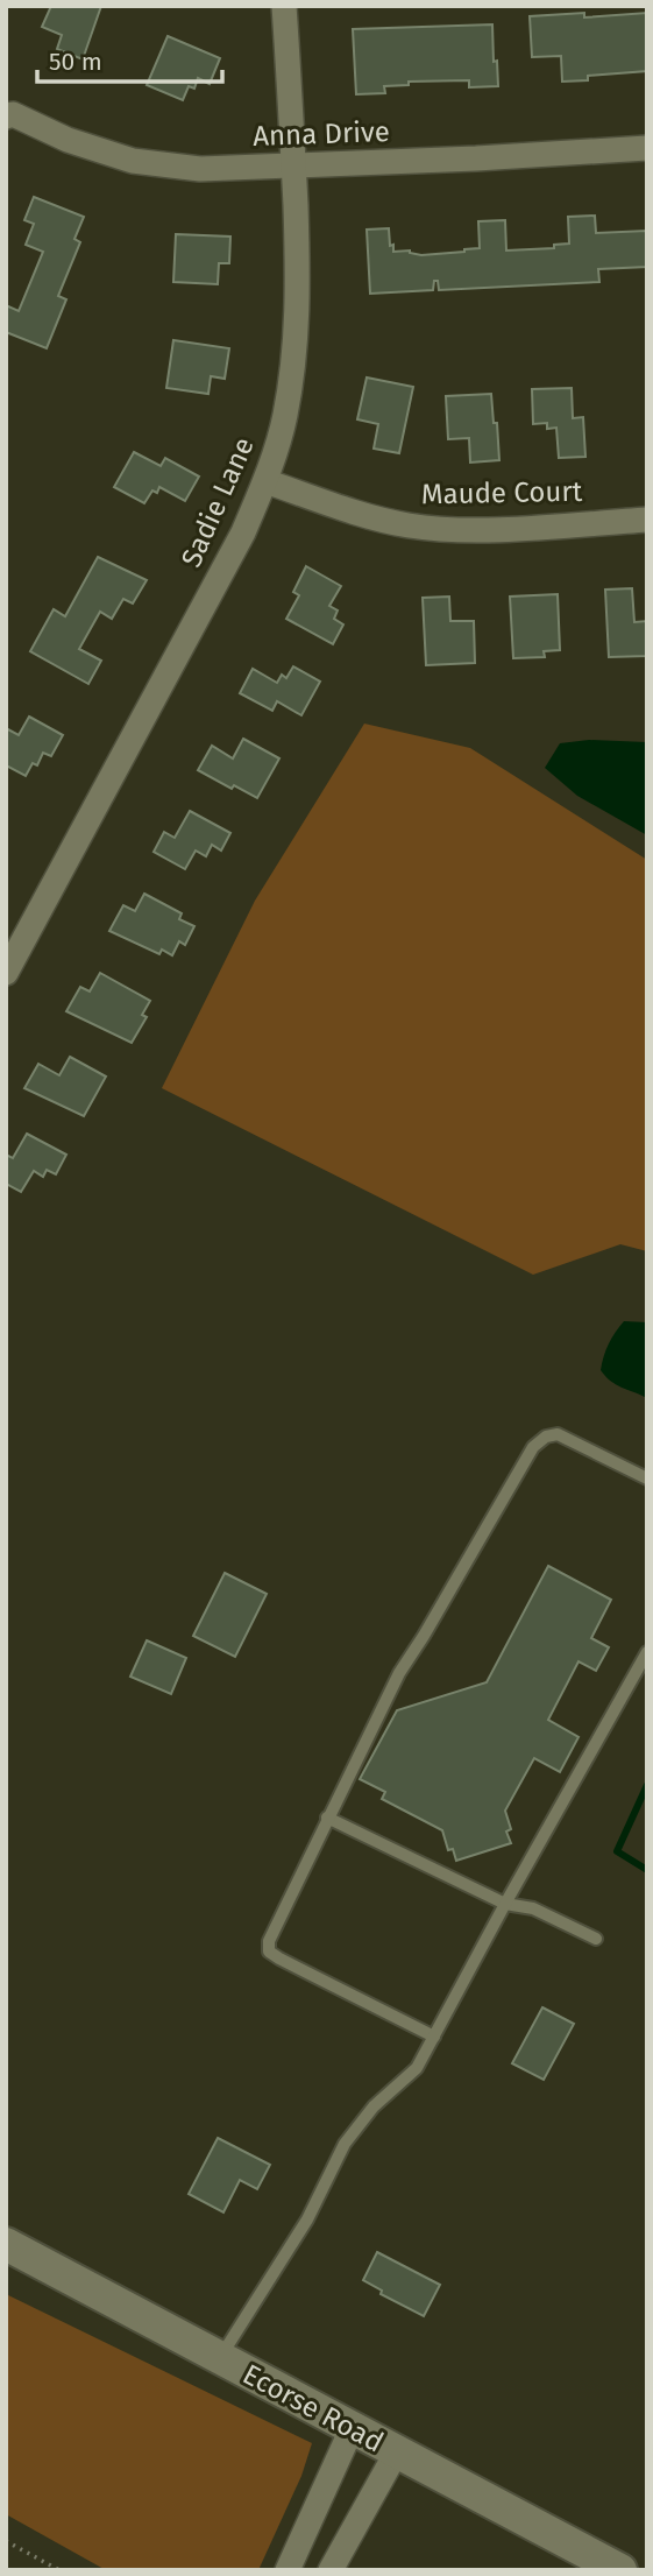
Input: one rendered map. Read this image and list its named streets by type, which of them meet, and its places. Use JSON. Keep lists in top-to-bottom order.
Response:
{
  "streets": {
    "main road": ["Ecorse Road"],
    "street": ["Anna Drive", "Maude Court", "Sadie Lane"]
  },
  "crossings": [
    ["Anna Drive", "Sadie Lane"],
    ["Maude Court", "Sadie Lane"]
  ],
  "scale_bar": "50 m"
}
